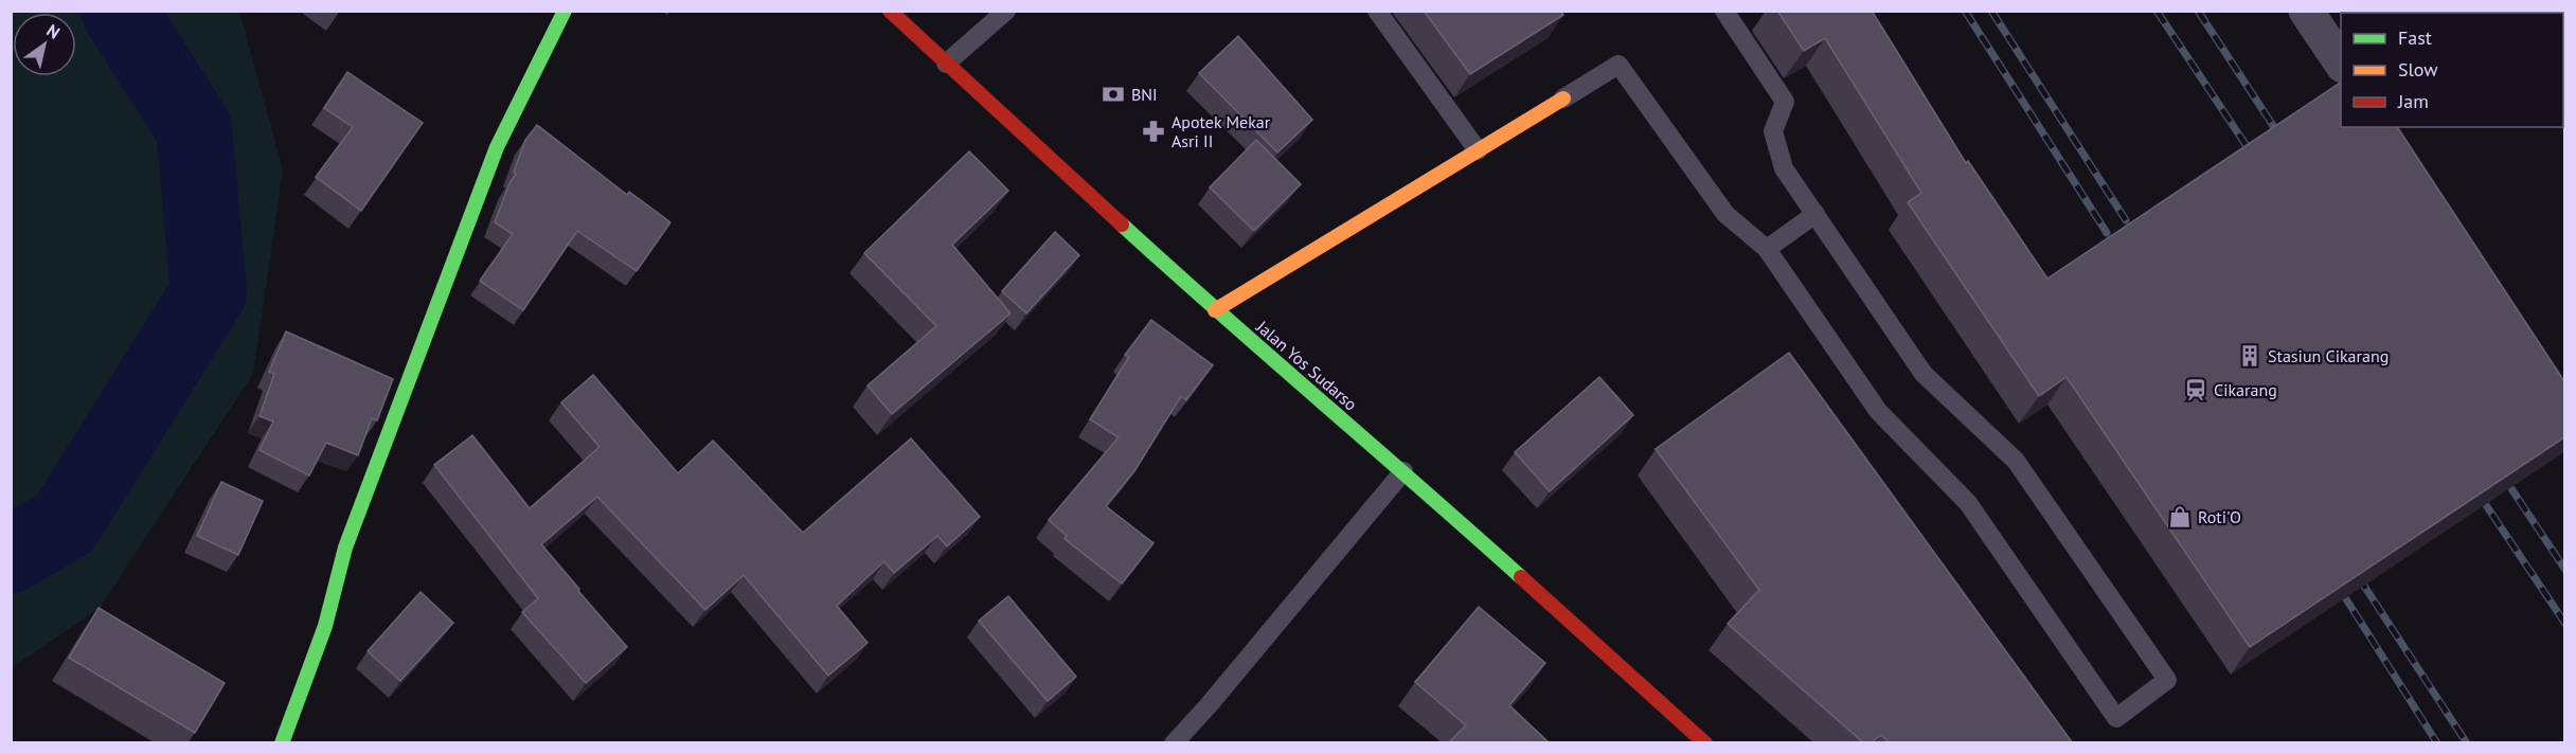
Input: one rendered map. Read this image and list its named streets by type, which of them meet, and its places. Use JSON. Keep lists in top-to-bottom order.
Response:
{
  "streets": {
    "main road": ["Jalan Yos Sudarso"]
  },
  "places": {
    "bank": ["BNI"],
    "pharmacy": ["Apotek Mekar Asri II"],
    "building": ["Stasiun Cikarang"],
    "station": ["Cikarang"],
    "shop": ["Roti'O"]
  },
  "legend": ["Fast", "Slow", "Jam"],
  "north": "top right"
}
